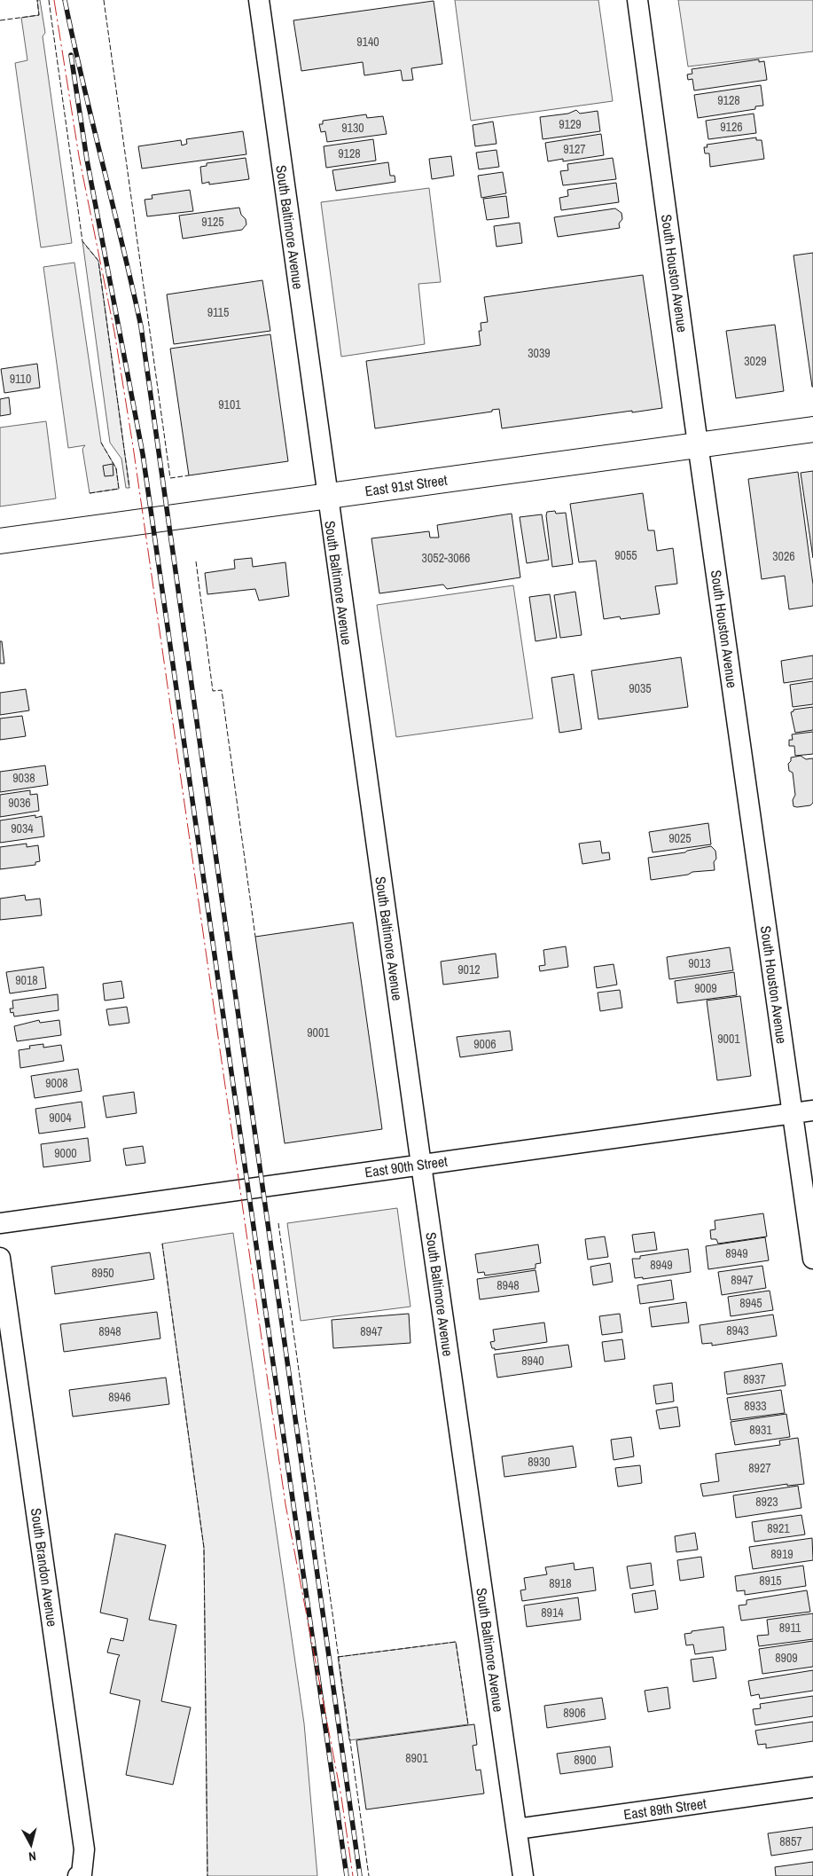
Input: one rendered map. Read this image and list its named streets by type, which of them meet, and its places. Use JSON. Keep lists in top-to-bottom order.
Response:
{
  "streets": {
    "street": [
      "South Baltimore Avenue",
      "South Houston Avenue",
      "East 91st Street",
      "East 90th Street",
      "South Brandon Avenue",
      "East 89th Street"
    ]
  },
  "crossings": [
    ["South Baltimore Avenue", "East 91st Street"],
    ["South Baltimore Avenue", "East 90th Street"],
    ["South Baltimore Avenue", "East 89th Street"],
    ["South Houston Avenue", "East 91st Street"],
    ["South Houston Avenue", "East 90th Street"]
  ],
  "house_numbers": [
    "9140",
    "9128",
    "9129",
    "9126",
    "9130",
    "9127",
    "9128",
    "9125",
    "9115",
    "3039",
    "3029",
    "9110",
    "9101",
    "9055",
    "3026",
    "3052-3066",
    "9035",
    "9038",
    "9036",
    "9034",
    "9025",
    "9013",
    "9012",
    "9018",
    "9009",
    "9001",
    "9001",
    "9006",
    "9008",
    "9004",
    "9000",
    "8949",
    "8949",
    "8950",
    "8947",
    "8948",
    "8945",
    "8943",
    "8948",
    "8947",
    "8940",
    "8937",
    "8946",
    "8933",
    "8931",
    "8930",
    "8927",
    "8923",
    "8921",
    "8919",
    "8915",
    "8918",
    "8914",
    "8911",
    "8909",
    "8906",
    "8901",
    "8900",
    "8857"
  ],
  "north": "bottom"
}
